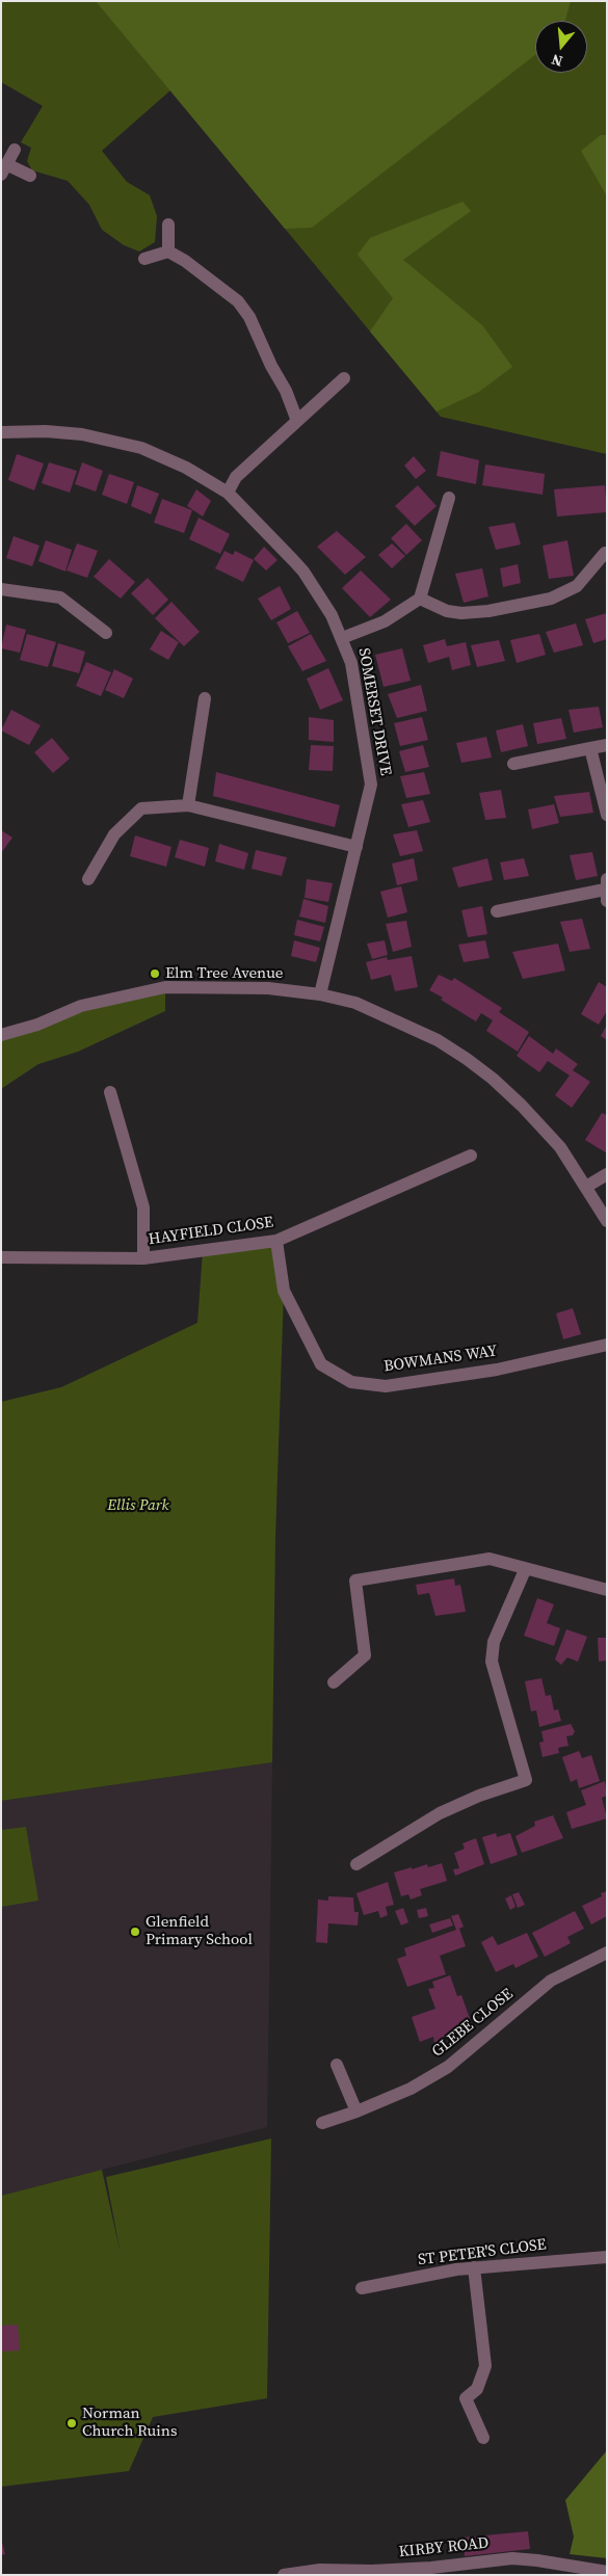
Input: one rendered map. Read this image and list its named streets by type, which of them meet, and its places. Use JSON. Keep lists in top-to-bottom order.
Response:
{
  "streets": {
    "street": [
      "SOMERSET DRIVE",
      "HAYFIELD CLOSE",
      "BOWMANS WAY",
      "GLEBE CLOSE",
      "ST PETER'S CLOSE",
      "KIRBY ROAD"
    ]
  },
  "crossings": [
    ["HAYFIELD CLOSE", "BOWMANS WAY"]
  ],
  "parks": ["Ellis Park"],
  "places": ["Elm Tree Avenue", "Glenfield Primary School", "Norman Church Ruins"],
  "north": "bottom"
}
